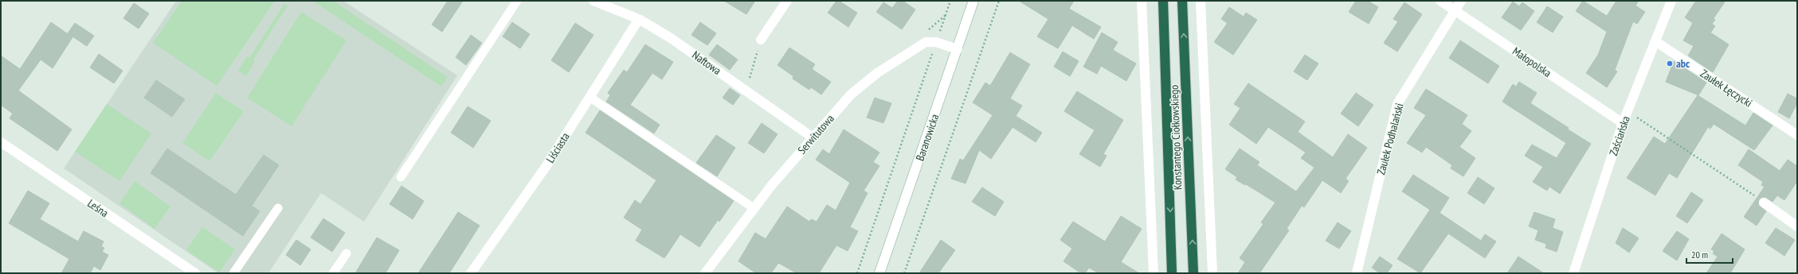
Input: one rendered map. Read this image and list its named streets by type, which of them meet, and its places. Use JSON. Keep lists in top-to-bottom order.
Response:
{
  "streets": {
    "highway": ["Konstantego Ciołkowskiego"],
    "street": [
      "Małopolska",
      "Naftowa",
      "Zaułek Łęczycki",
      "Serwitutowa",
      "Zaściańska",
      "Baranowicka",
      "Zaułek Podhalański",
      "Liściasta",
      "Leśna"
    ]
  },
  "crossings": [
    ["Małopolska", "Zaściańska"],
    ["Małopolska", "Zaułek Podhalański"],
    ["Naftowa", "Serwitutowa"],
    ["Naftowa", "Liściasta"],
    ["Zaułek Łęczycki", "Zaściańska"],
    ["Serwitutowa", "Baranowicka"]
  ],
  "places": ["abc"],
  "scale_bar": "20 m"
}
